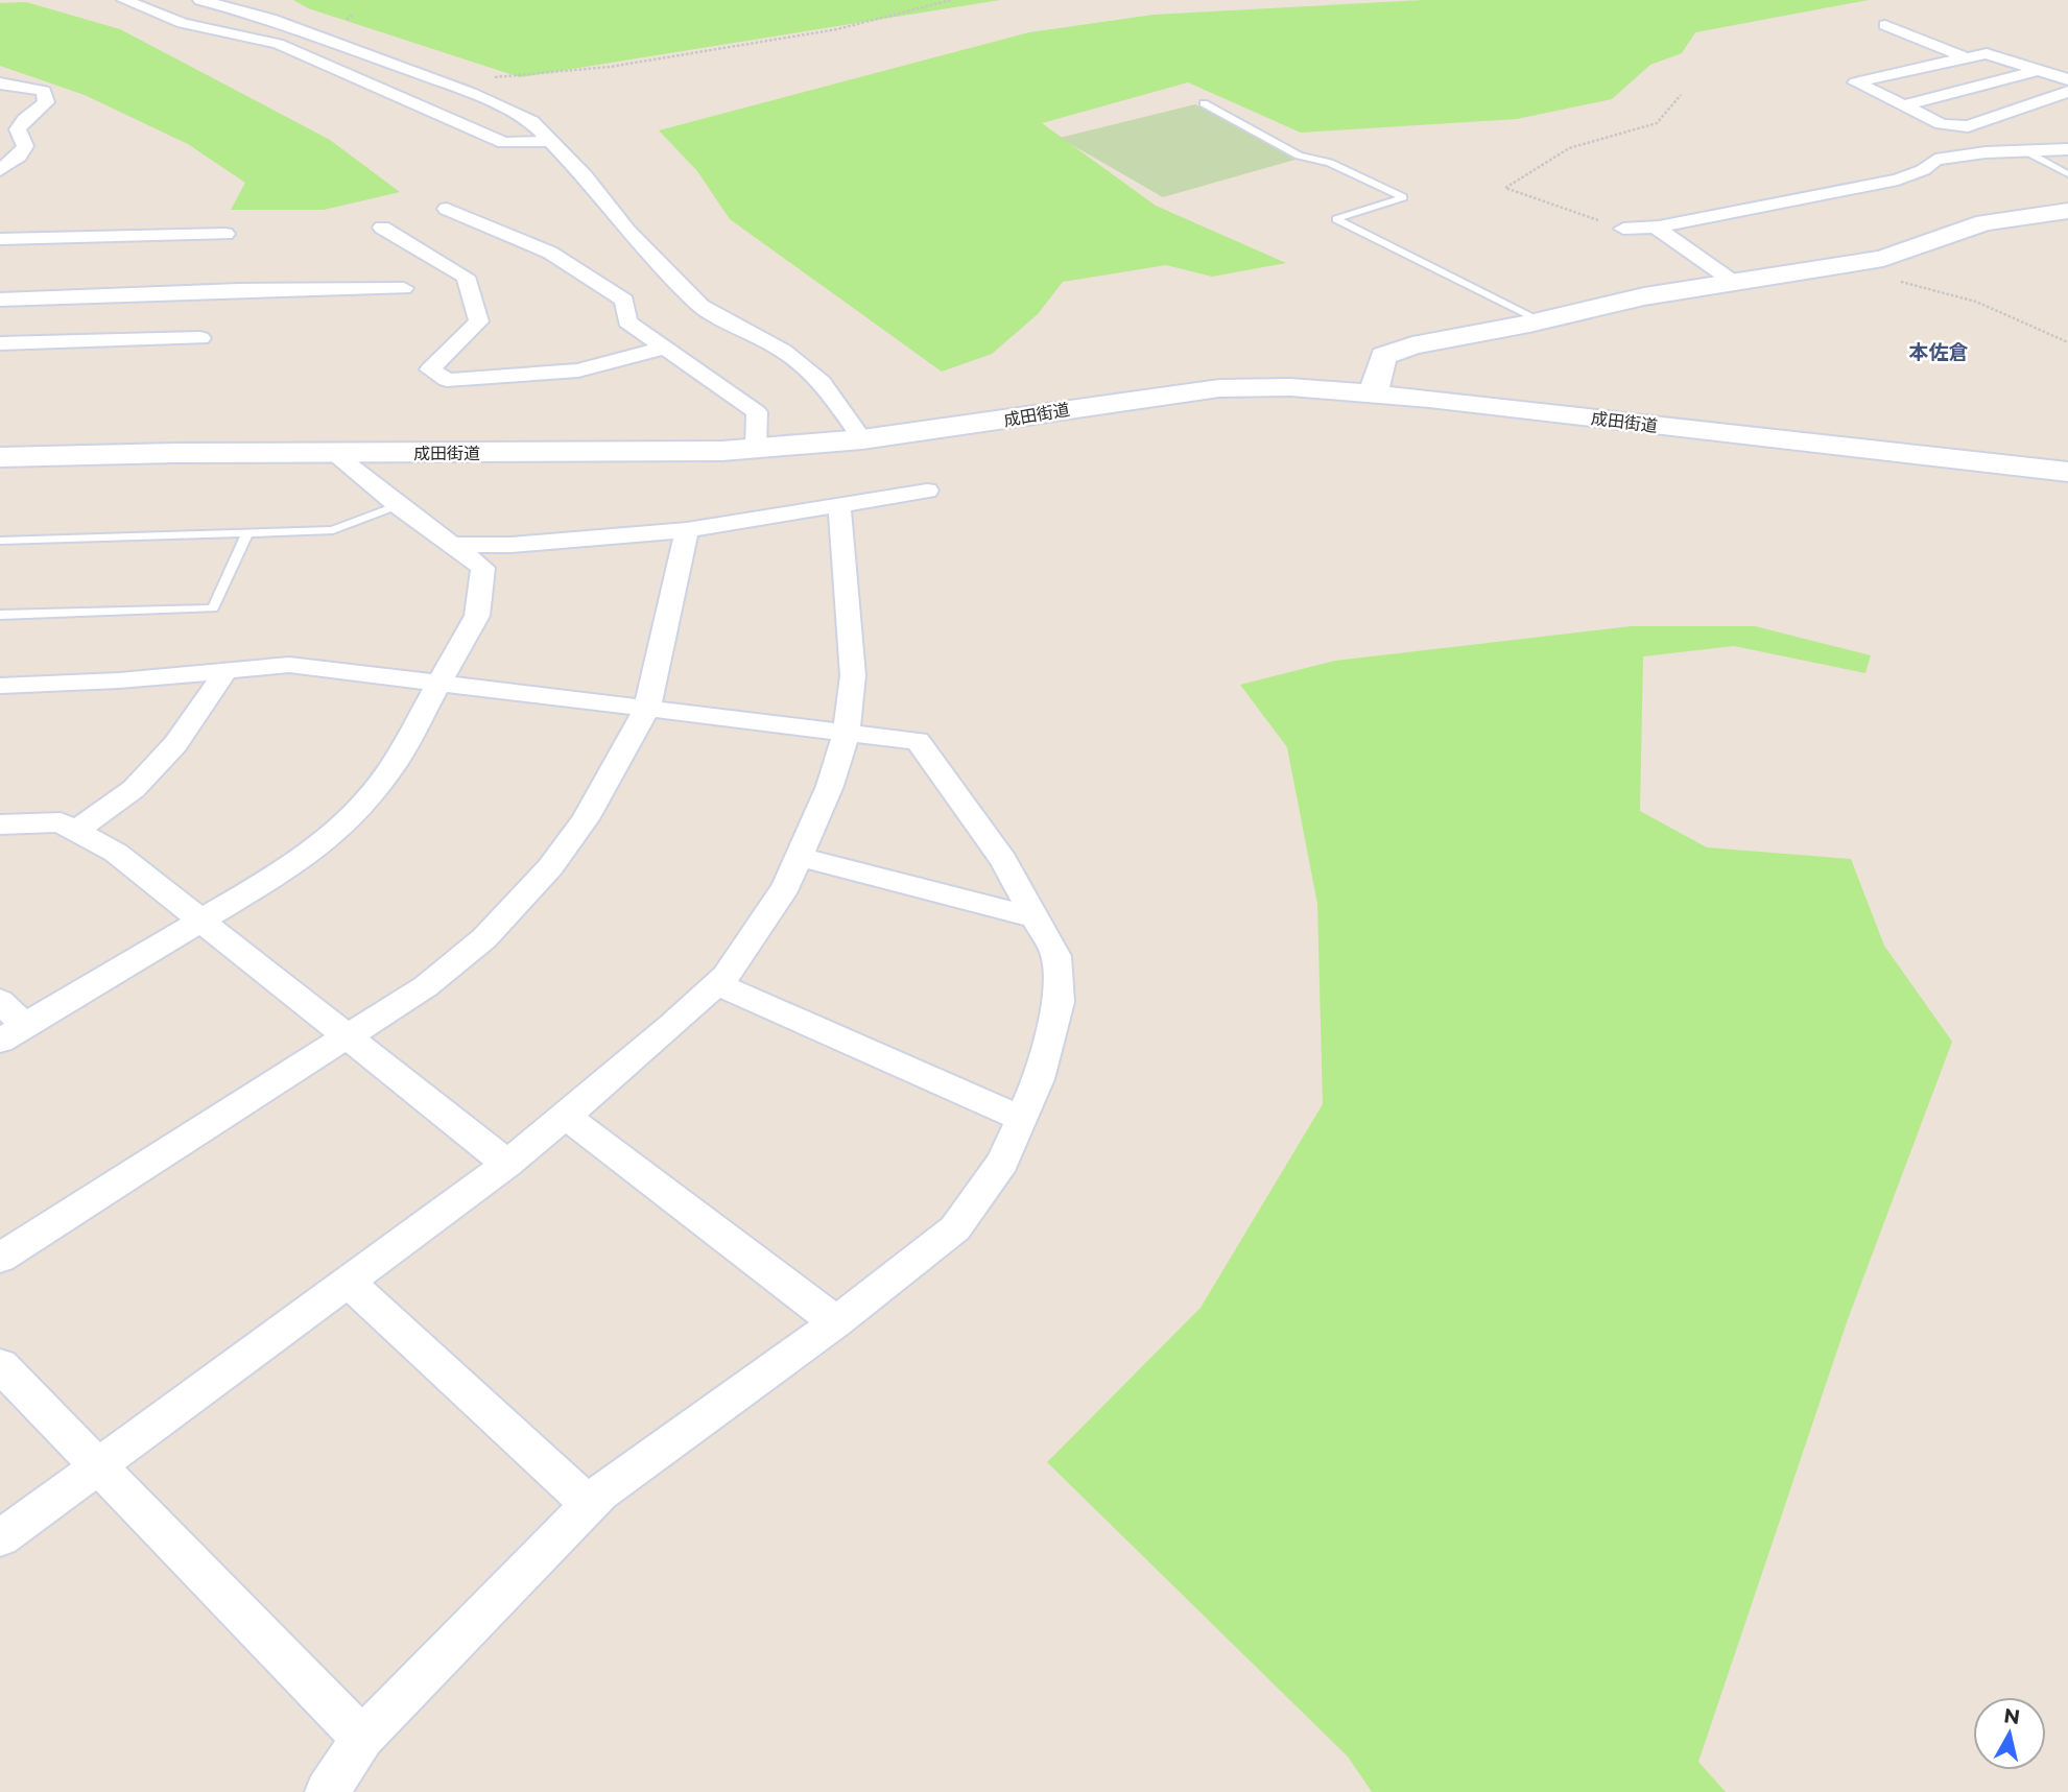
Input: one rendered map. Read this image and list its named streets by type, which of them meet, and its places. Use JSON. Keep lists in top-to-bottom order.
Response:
{
  "streets": {
    "street": ["成田街道"]
  },
  "districts": ["本佐倉"],
  "north": "top"
}
